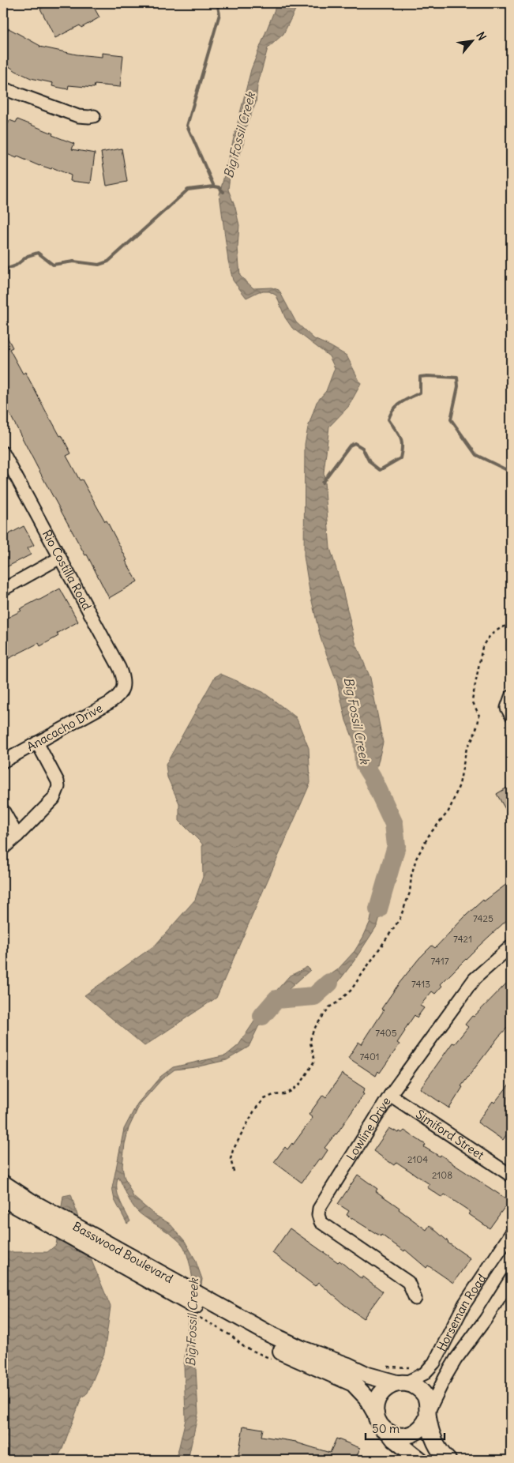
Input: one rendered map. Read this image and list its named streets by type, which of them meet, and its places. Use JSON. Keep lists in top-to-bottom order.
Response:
{
  "streets": {
    "main road": ["Basswood Boulevard"],
    "street": [
      "Rio Costilla Road",
      "Anacacho Drive",
      "Lowline Drive",
      "Simiford Street",
      "Horseman Road"
    ]
  },
  "crossings": [
    ["Rio Costilla Road", "Anacacho Drive"],
    ["Lowline Drive", "Simiford Street"],
    ["Basswood Boulevard", "Horseman Road"]
  ],
  "water": ["Big Fossil Creek"],
  "house_numbers": [
    "7425",
    "7421",
    "7417",
    "7413",
    "7405",
    "7401",
    "2104",
    "2108"
  ],
  "scale_bar": "50 m",
  "north": "top right"
}
